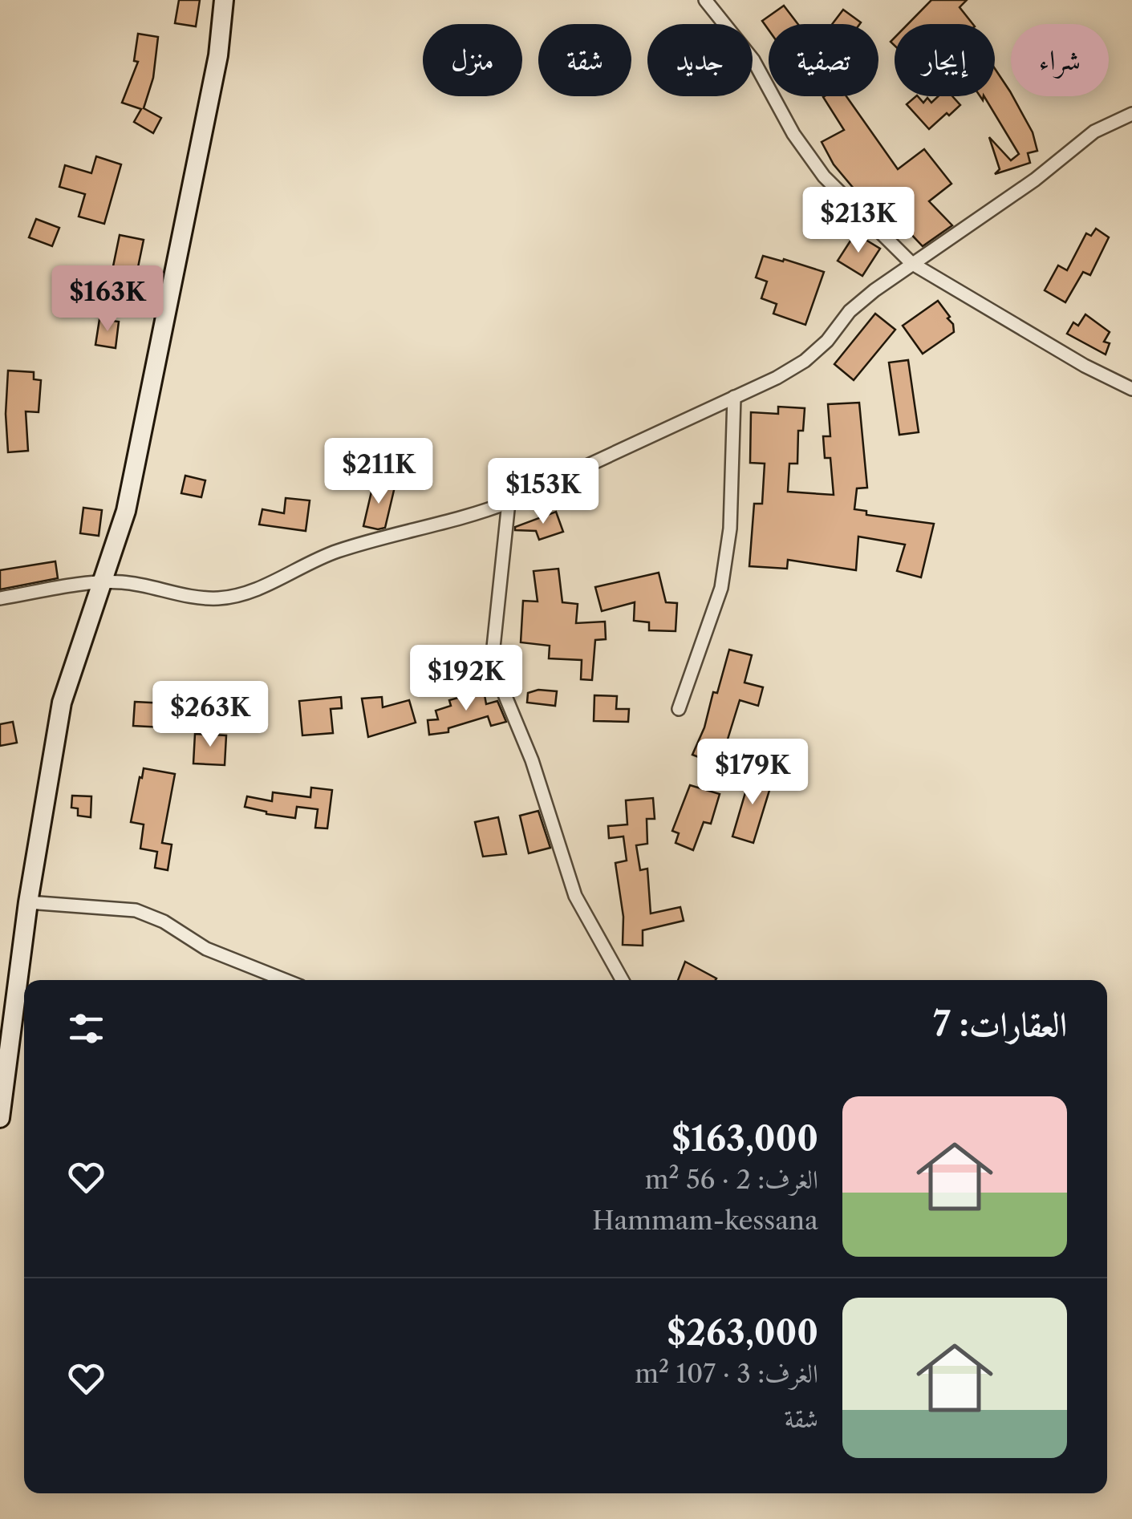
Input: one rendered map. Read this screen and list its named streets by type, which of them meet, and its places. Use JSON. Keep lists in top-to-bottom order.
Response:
{
  "page": {
    "chip": [
      "شراء",
      "إيجار",
      "تصفية",
      "جديد",
      "شقة",
      "منزل"
    ],
    "price": [
      "$213K",
      "$163K",
      "$211K",
      "$153K",
      "$192K",
      "$263K",
      "$179K"
    ],
    "heading": "العقارات: 7",
    "list": [
      {
        "name": "$163,000",
        "note": "الغرف: 2 · 56 m² · Hammam-kessana"
      },
      {
        "name": "$263,000",
        "note": "الغرف: 3 · 107 m² · شقة"
      }
    ]
  }
}
